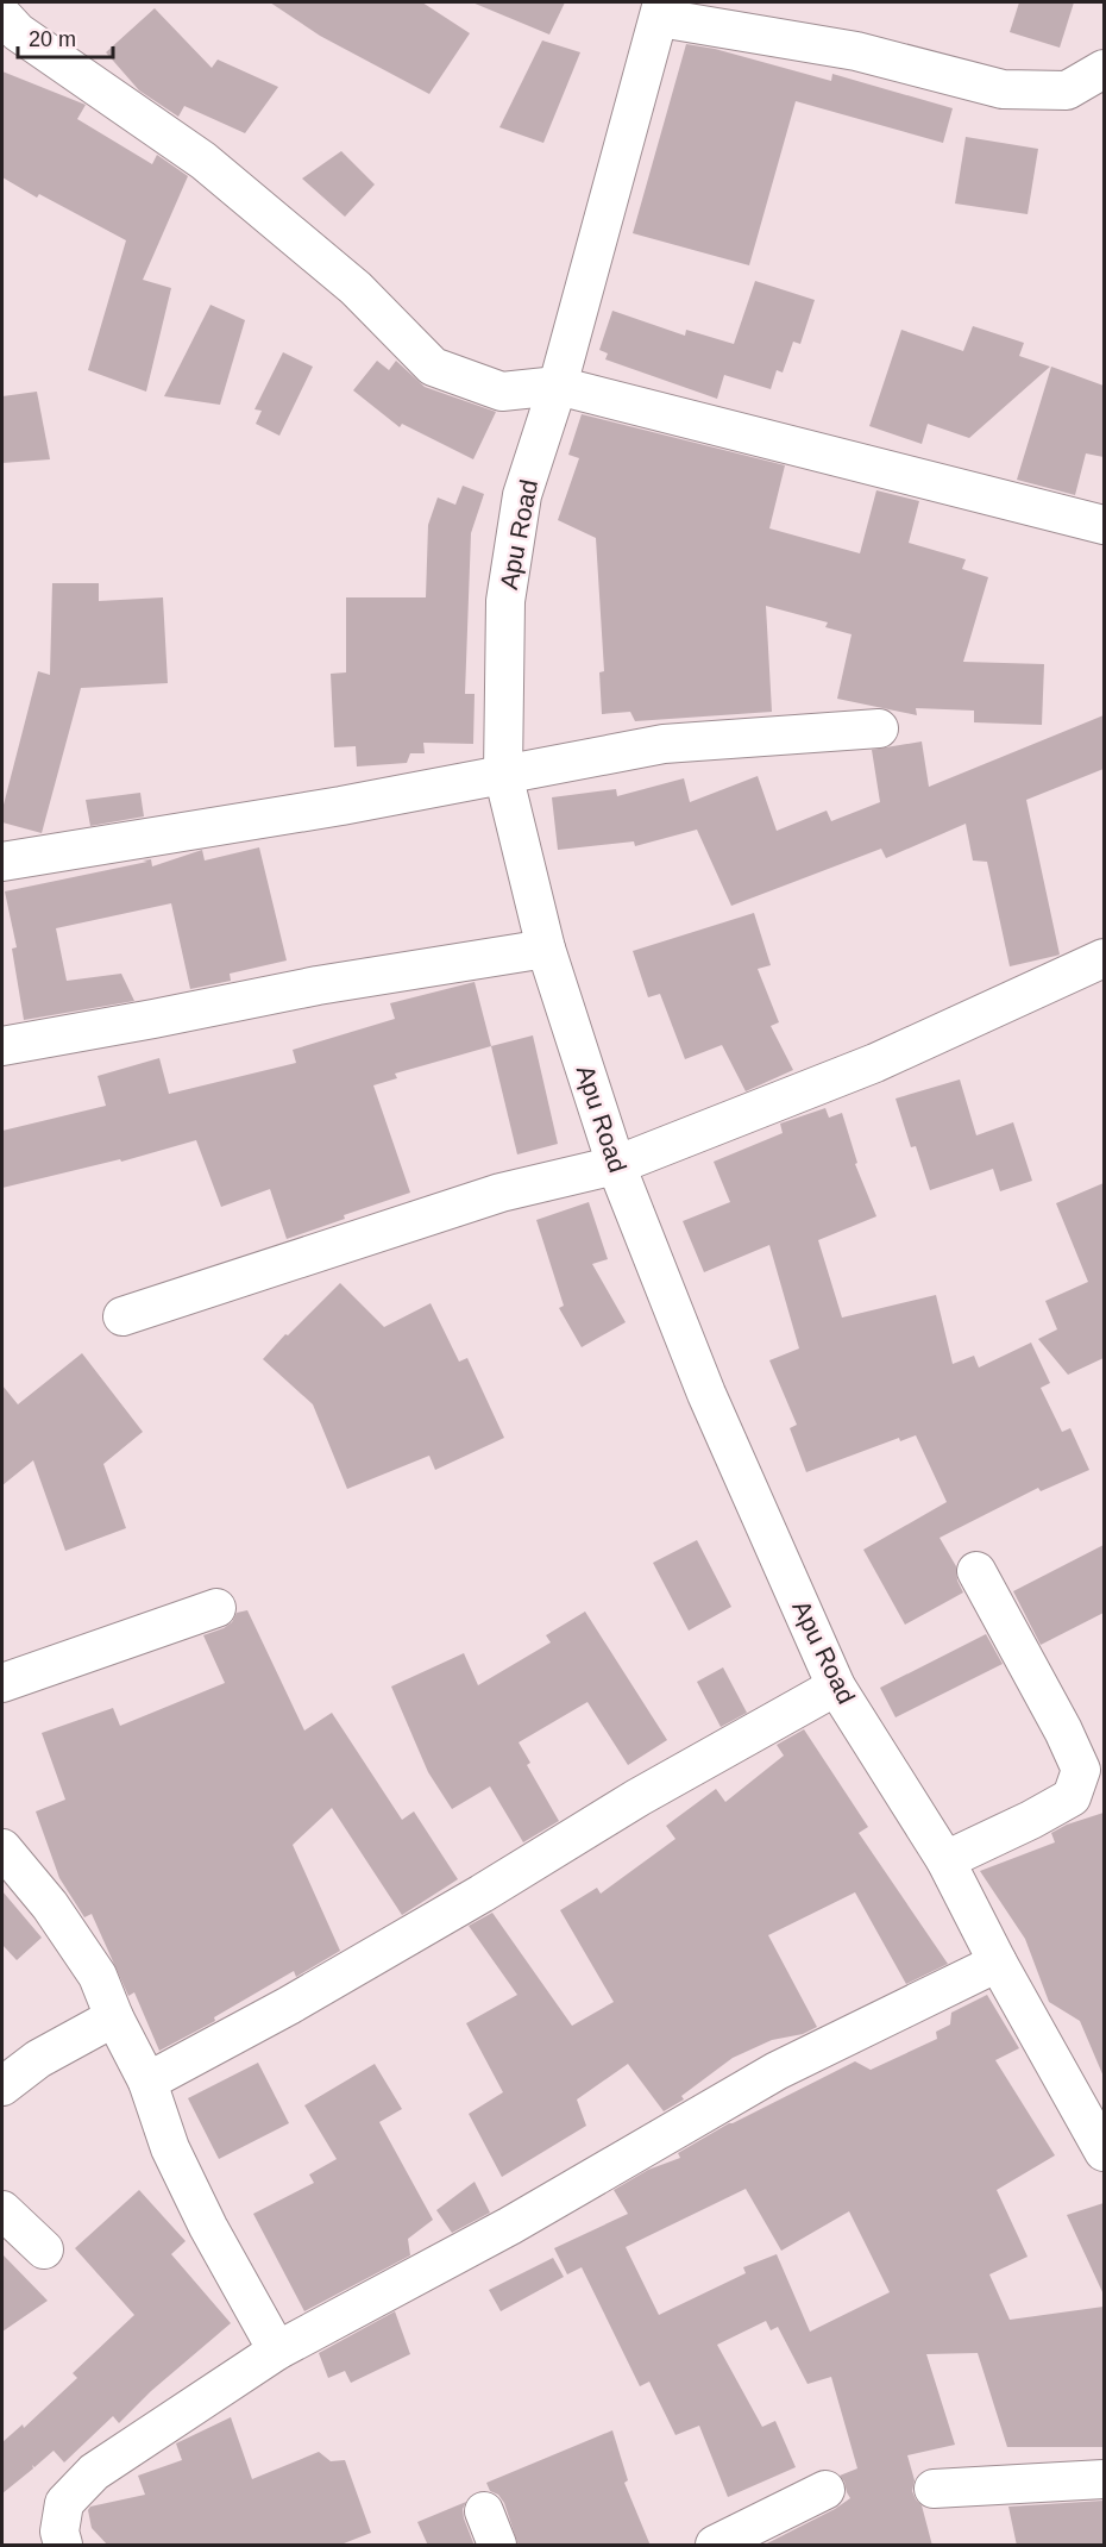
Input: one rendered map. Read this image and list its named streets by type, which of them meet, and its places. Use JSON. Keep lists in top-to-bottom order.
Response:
{
  "streets": {
    "street": ["Apu Road"]
  },
  "scale_bar": "20 m"
}
